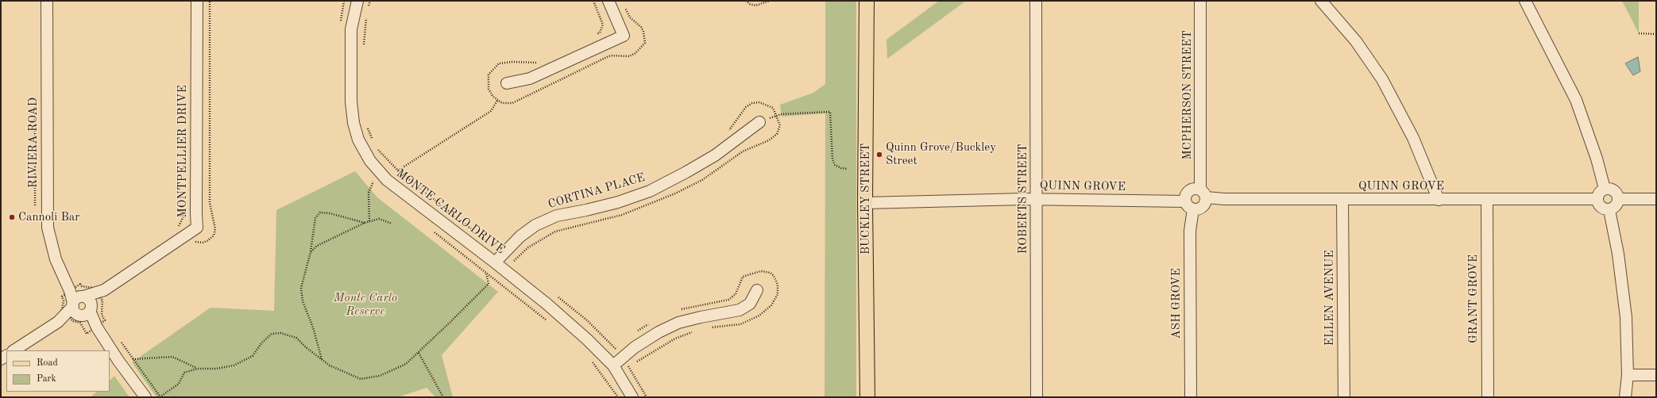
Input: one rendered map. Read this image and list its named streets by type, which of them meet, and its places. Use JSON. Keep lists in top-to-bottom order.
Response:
{
  "streets": {
    "main road": ["BUCKLEY STREET"],
    "street": [
      "MCPHERSON STREET",
      "RIVIERA ROAD",
      "MONTPELLIER DRIVE",
      "QUINN GROVE",
      "CORTINA PLACE",
      "ROBERTS STREET",
      "MONTE CARLO DRIVE",
      "ELLEN AVENUE",
      "GRANT GROVE",
      "ASH GROVE"
    ]
  },
  "crossings": [
    ["MCPHERSON STREET", "QUINN GROVE"],
    ["MCPHERSON STREET", "ASH GROVE"],
    ["RIVIERA ROAD", "MONTPELLIER DRIVE"],
    ["QUINN GROVE", "BUCKLEY STREET"],
    ["QUINN GROVE", "ROBERTS STREET"],
    ["QUINN GROVE", "ELLEN AVENUE"],
    ["QUINN GROVE", "GRANT GROVE"],
    ["QUINN GROVE", "ASH GROVE"],
    ["CORTINA PLACE", "MONTE CARLO DRIVE"]
  ],
  "parks": ["Monte Carlo Reserve"],
  "places": ["Quinn Grove/Buckley Street", "Cannoli Bar"],
  "legend": ["Road", "Park"]
}
